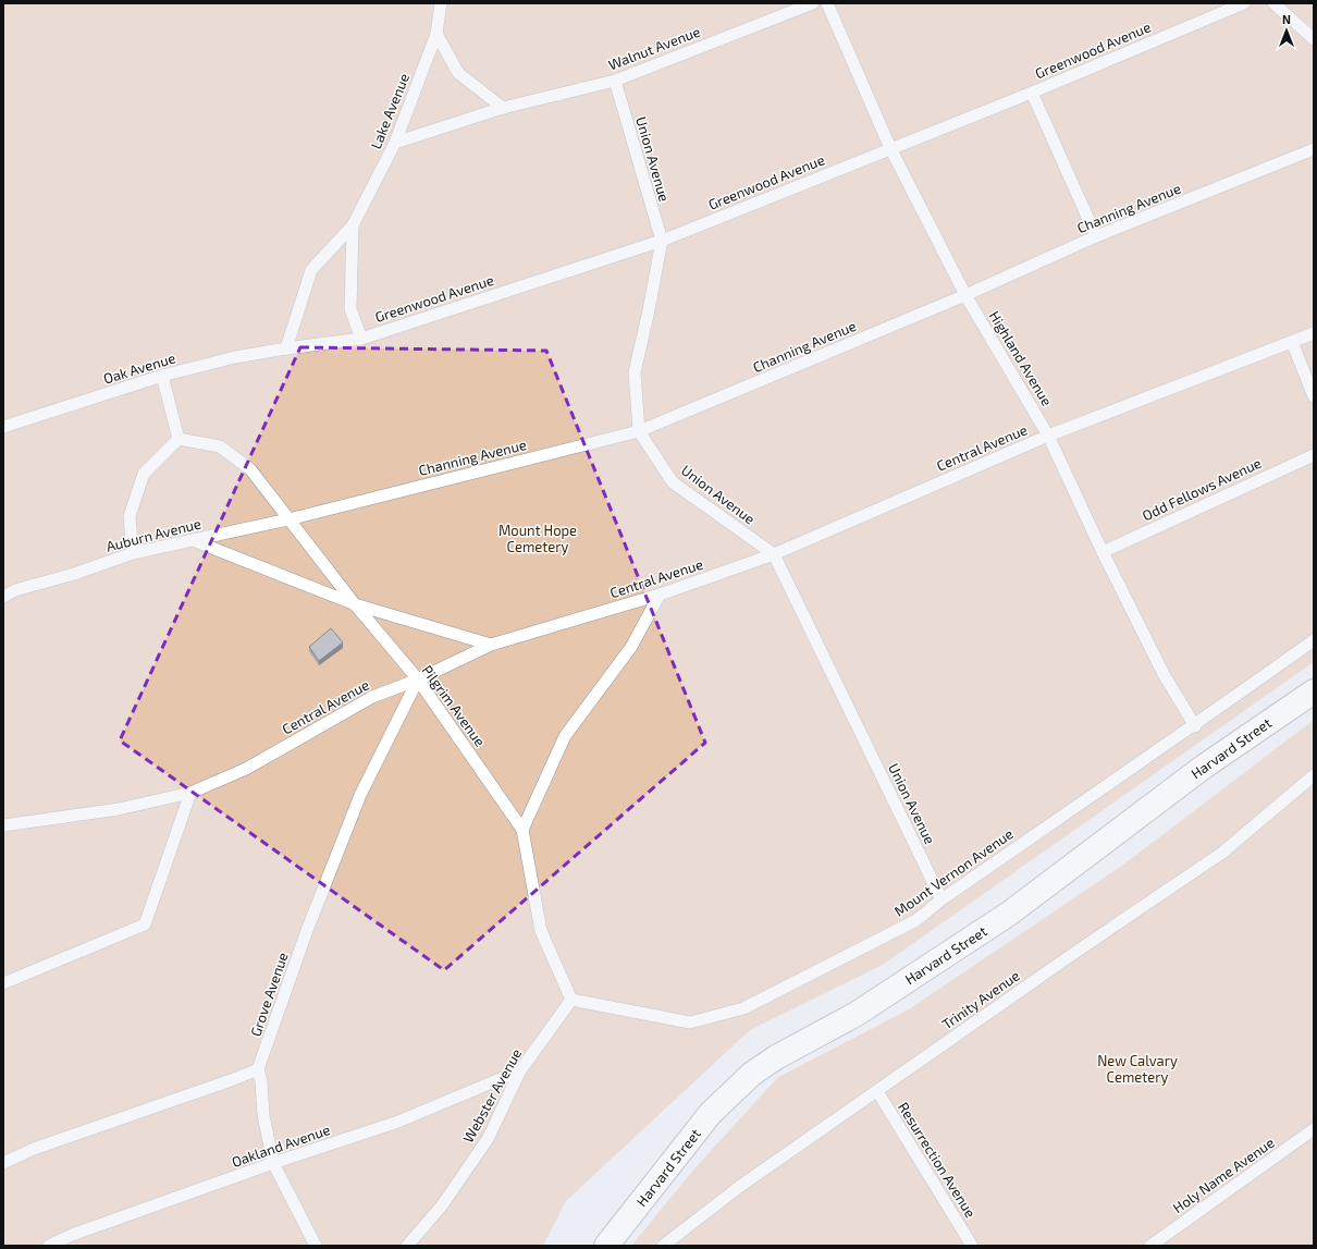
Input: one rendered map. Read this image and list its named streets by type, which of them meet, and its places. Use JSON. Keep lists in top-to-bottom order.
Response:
{
  "streets": {
    "main road": ["Harvard Street"],
    "lane": [
      "Walnut Avenue",
      "Greenwood Avenue",
      "Lake Avenue",
      "Union Avenue",
      "Channing Avenue",
      "Highland Avenue",
      "Oak Avenue",
      "Central Avenue",
      "Odd Fellows Avenue",
      "Auburn Avenue",
      "Pilgrim Avenue",
      "Mount Vernon Avenue",
      "Grove Avenue",
      "Trinity Avenue",
      "Webster Avenue",
      "Oakland Avenue",
      "Resurrection Avenue",
      "Holy Name Avenue"
    ]
  },
  "crossings": [
    ["Walnut Avenue", "Lake Avenue"],
    ["Walnut Avenue", "Union Avenue"],
    ["Greenwood Avenue", "Lake Avenue"],
    ["Greenwood Avenue", "Union Avenue"],
    ["Greenwood Avenue", "Highland Avenue"],
    ["Greenwood Avenue", "Oak Avenue"],
    ["Lake Avenue", "Oak Avenue"],
    ["Union Avenue", "Channing Avenue"],
    ["Union Avenue", "Central Avenue"],
    ["Union Avenue", "Mount Vernon Avenue"],
    ["Channing Avenue", "Highland Avenue"],
    ["Channing Avenue", "Auburn Avenue"],
    ["Channing Avenue", "Pilgrim Avenue"],
    ["Highland Avenue", "Central Avenue"],
    ["Highland Avenue", "Odd Fellows Avenue"],
    ["Highland Avenue", "Mount Vernon Avenue"],
    ["Central Avenue", "Pilgrim Avenue"],
    ["Central Avenue", "Grove Avenue"],
    ["Auburn Avenue", "Pilgrim Avenue"],
    ["Pilgrim Avenue", "Mount Vernon Avenue"],
    ["Pilgrim Avenue", "Grove Avenue"],
    ["Pilgrim Avenue", "Webster Avenue"],
    ["Mount Vernon Avenue", "Webster Avenue"],
    ["Trinity Avenue", "Resurrection Avenue"],
    ["Webster Avenue", "Oakland Avenue"]
  ],
  "parks": ["Mount Hope Cemetery", "New Calvary Cemetery"],
  "north": "top"
}
